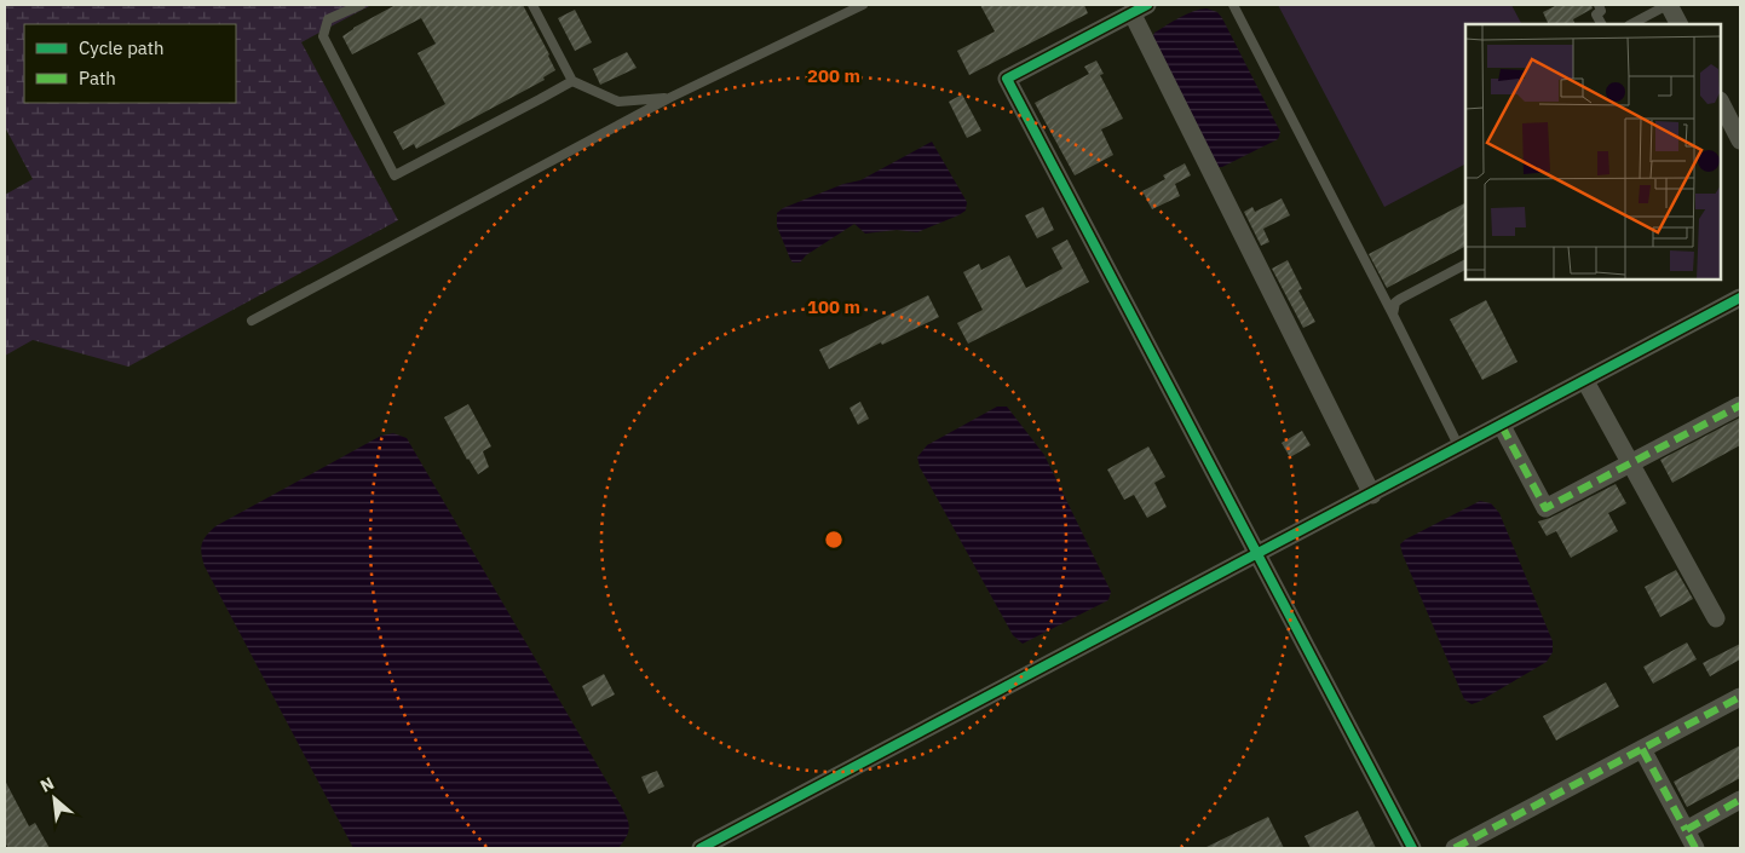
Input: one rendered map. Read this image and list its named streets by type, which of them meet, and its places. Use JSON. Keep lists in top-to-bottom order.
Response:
{
  "legend": ["Cycle path", "Path"],
  "north": "top left",
  "rings": ["200 m", "100 m"]
}
